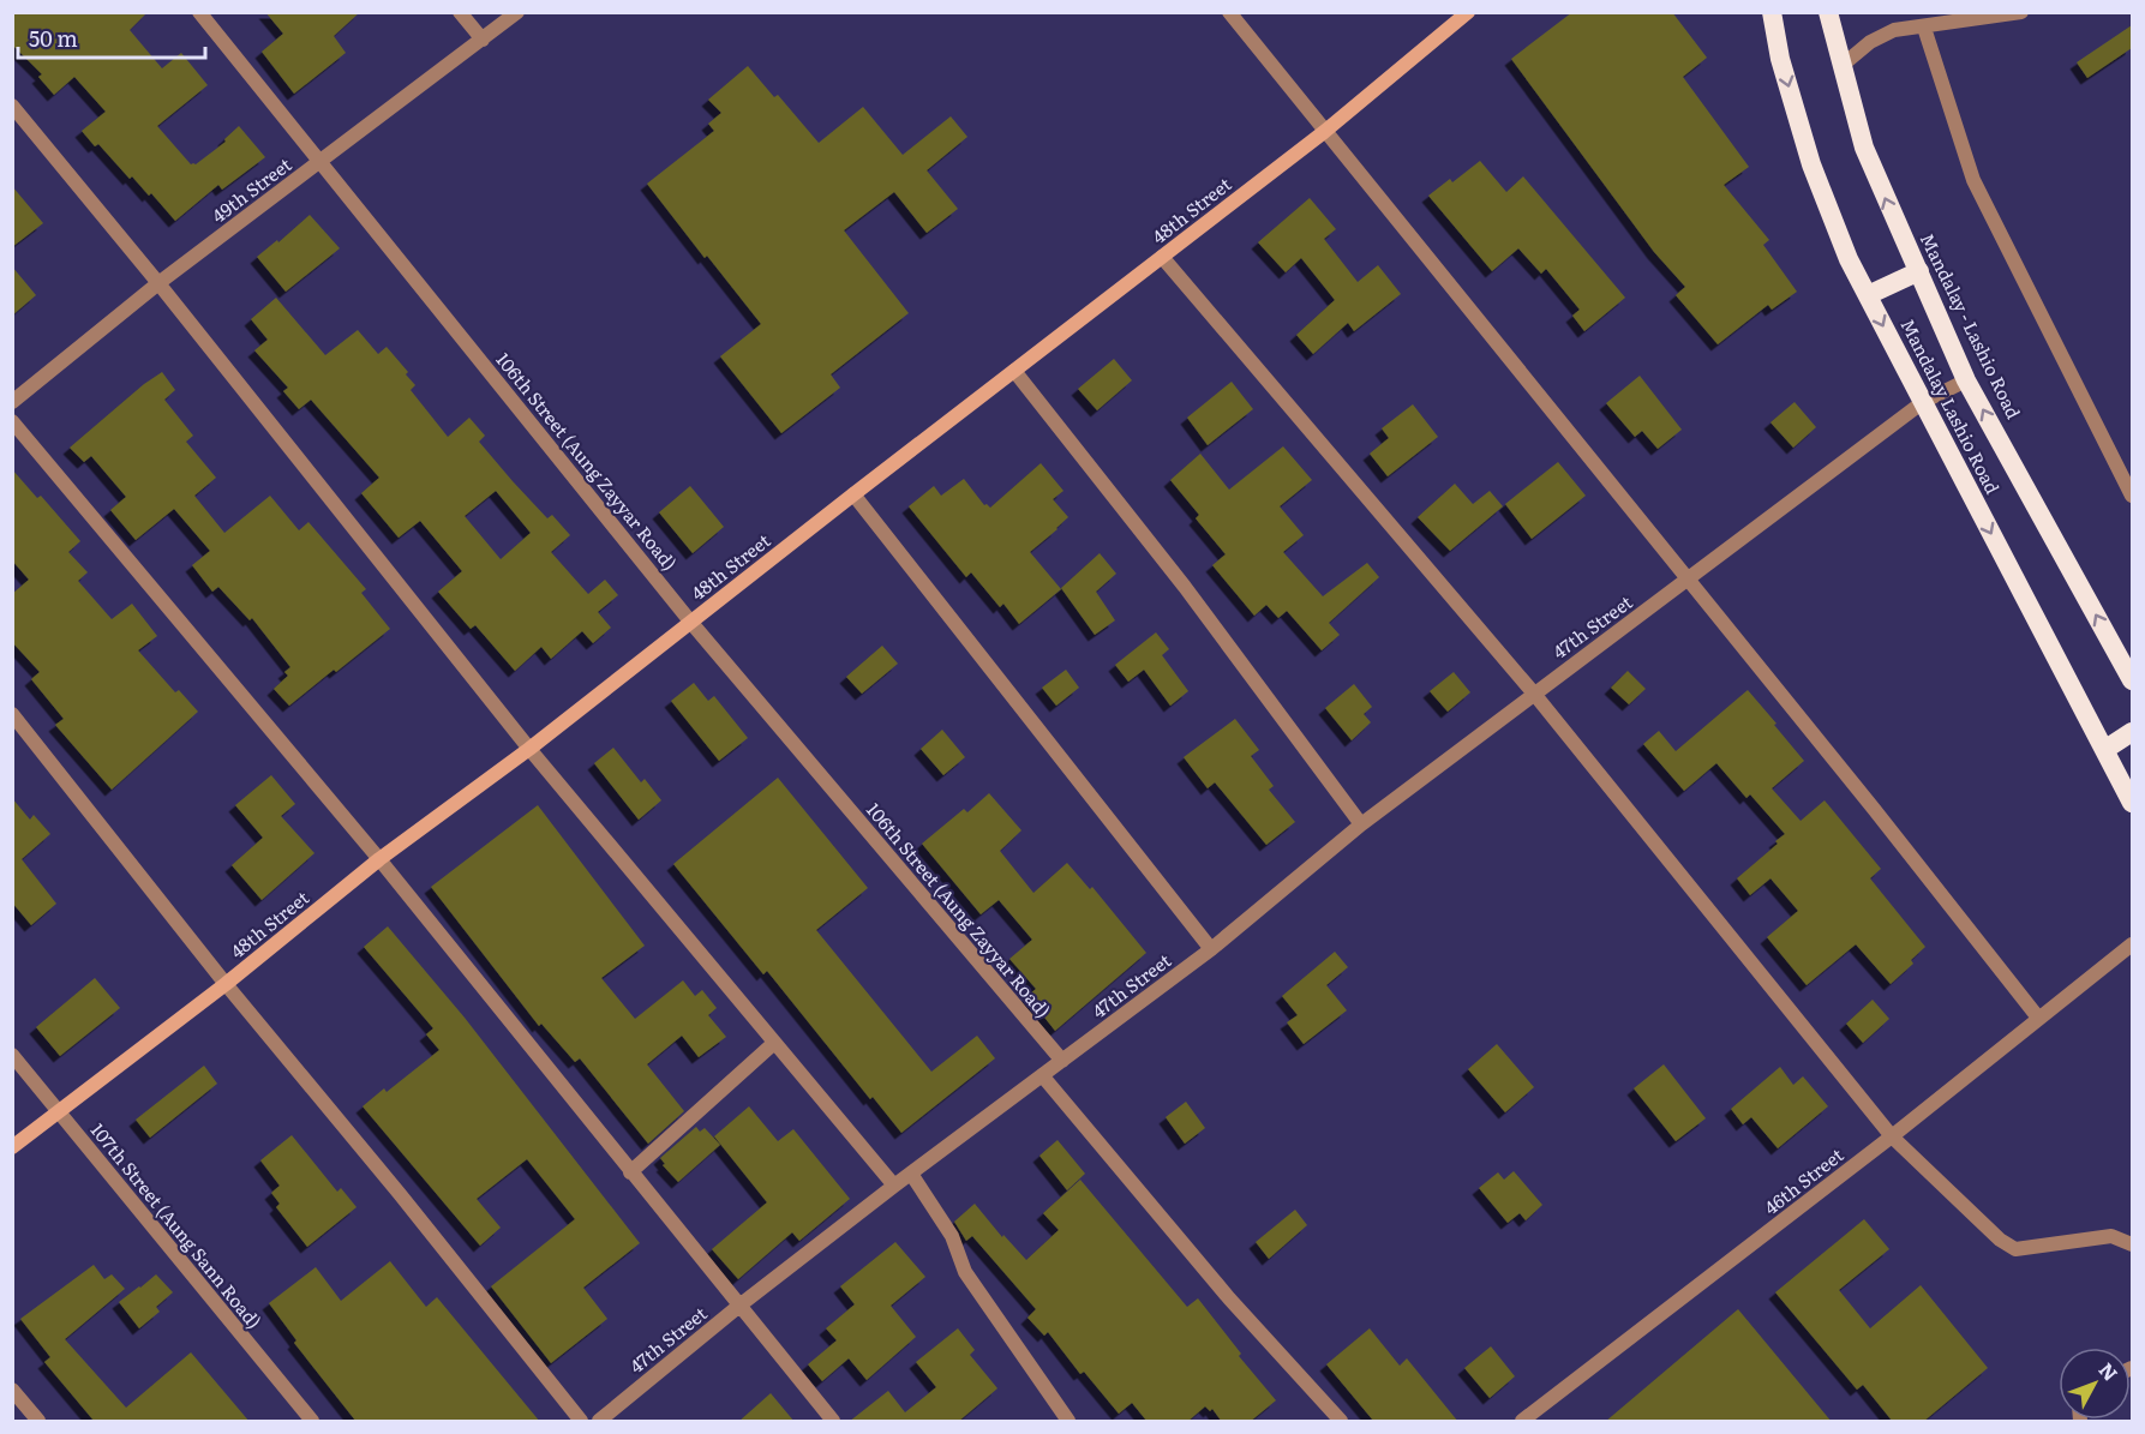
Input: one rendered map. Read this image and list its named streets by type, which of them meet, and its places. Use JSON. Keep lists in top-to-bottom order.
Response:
{
  "streets": {
    "highway": ["Mandalay - Lashio Road", "Mandalay Lashio Road"],
    "main road": ["48th Street"],
    "street": [
      "49th Street",
      "106th Street (Aung Zayyar Road)",
      "47th Street",
      "46th Street",
      "107th Street (Aung Sann Road)"
    ]
  },
  "crossings": [
    ["49th Street", "106th Street (Aung Zayyar Road)"],
    ["48th Street", "106th Street (Aung Zayyar Road)"],
    ["48th Street", "107th Street (Aung Sann Road)"],
    ["Mandalay - Lashio Road", "47th Street"],
    ["Mandalay Lashio Road", "47th Street"],
    ["106th Street (Aung Zayyar Road)", "47th Street"]
  ],
  "one_way": ["Mandalay - Lashio Road", "Mandalay Lashio Road"],
  "scale_bar": "50 m",
  "north": "top right"
}
